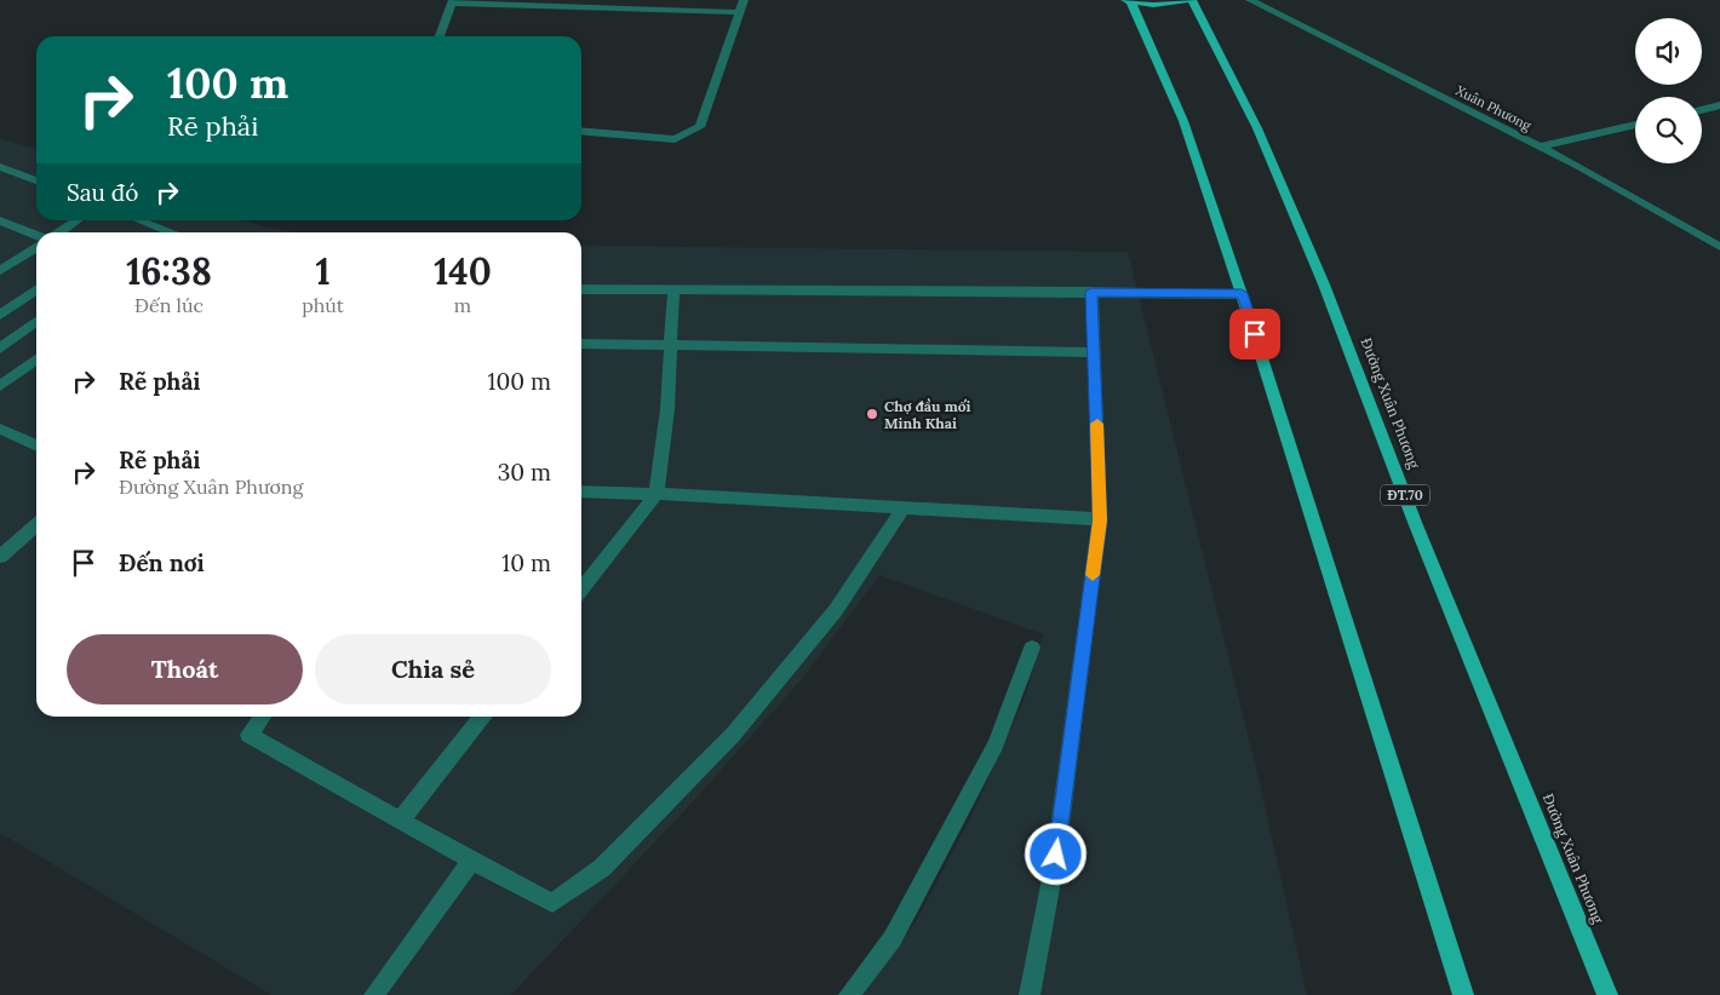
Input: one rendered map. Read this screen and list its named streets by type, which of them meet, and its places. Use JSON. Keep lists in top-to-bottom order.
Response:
{
  "streets": {
    "main road": ["Đường Xuân Phương", "ĐT.70"],
    "street": ["Xuân Phương"]
  },
  "places": ["Chợ đầu mối Minh Khai"],
  "page": {
    "turn": ["100 m", "Rẽ phải"],
    "then": "Sau đó",
    "eta": [
      "16:38",
      "Đến lúc",
      "1",
      "phút",
      "140",
      "m"
    ],
    "list": [
      {
        "name": "Rẽ phải",
        "value": "100 m"
      },
      {
        "name": "Rẽ phải",
        "note": "Đường Xuân Phương",
        "value": "30 m"
      },
      {
        "name": "Đến nơi",
        "value": "10 m"
      }
    ],
    "buttons": ["Thoát", "Chia sẻ"]
  }
}
